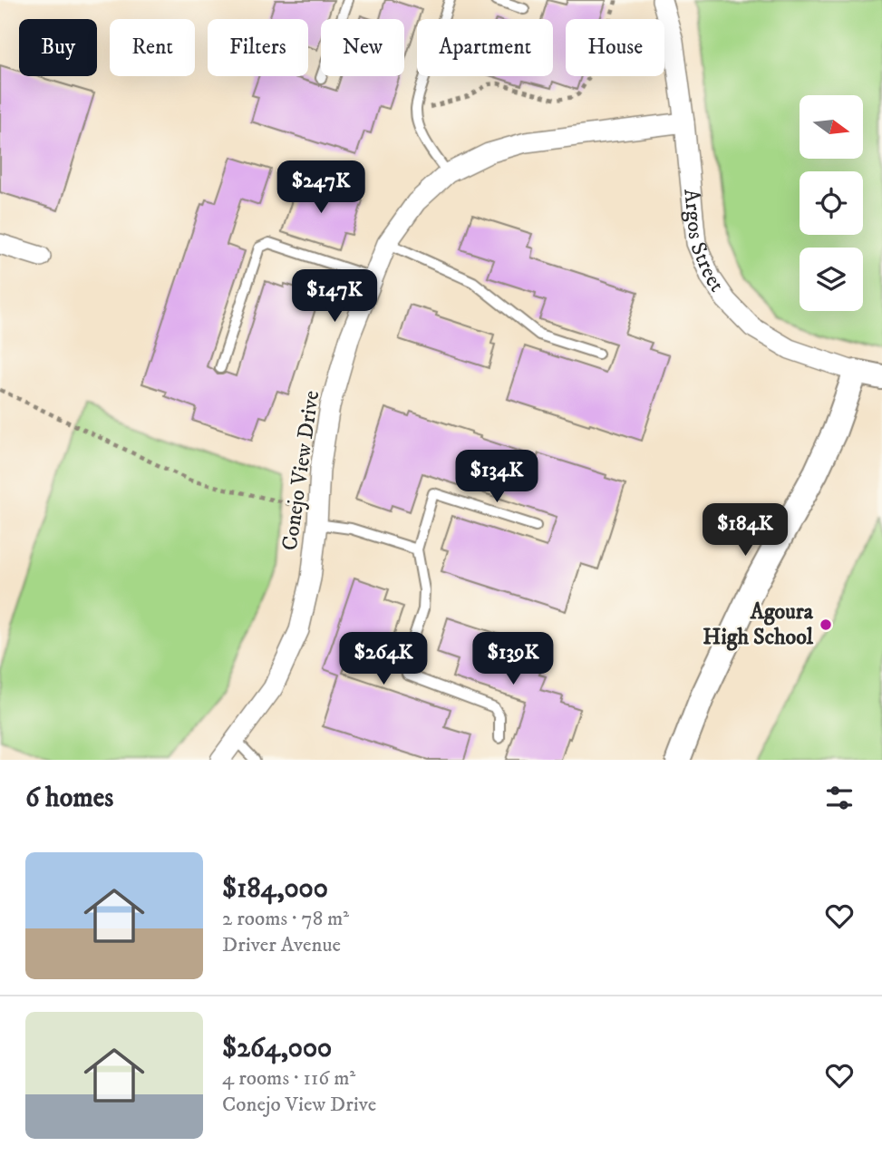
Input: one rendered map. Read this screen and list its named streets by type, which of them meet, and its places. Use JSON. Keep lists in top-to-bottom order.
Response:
{
  "streets": {
    "street": ["Argos Street", "Conejo View Drive"]
  },
  "crossings": [
    ["Argos Street", "Conejo View Drive"]
  ],
  "places": ["Agoura High School"],
  "north": "right",
  "page": {
    "chip": [
      "Buy",
      "Rent",
      "Filters",
      "New",
      "Apartment",
      "House"
    ],
    "price": [
      "$247K",
      "$147K",
      "$134K",
      "$184K",
      "$264K",
      "$139K"
    ],
    "heading": "6 homes",
    "list": [
      {
        "name": "$184,000",
        "note": "2 rooms · 78 m² · Driver Avenue"
      },
      {
        "name": "$264,000",
        "note": "4 rooms · 116 m² · Conejo View Drive"
      }
    ]
  }
}
